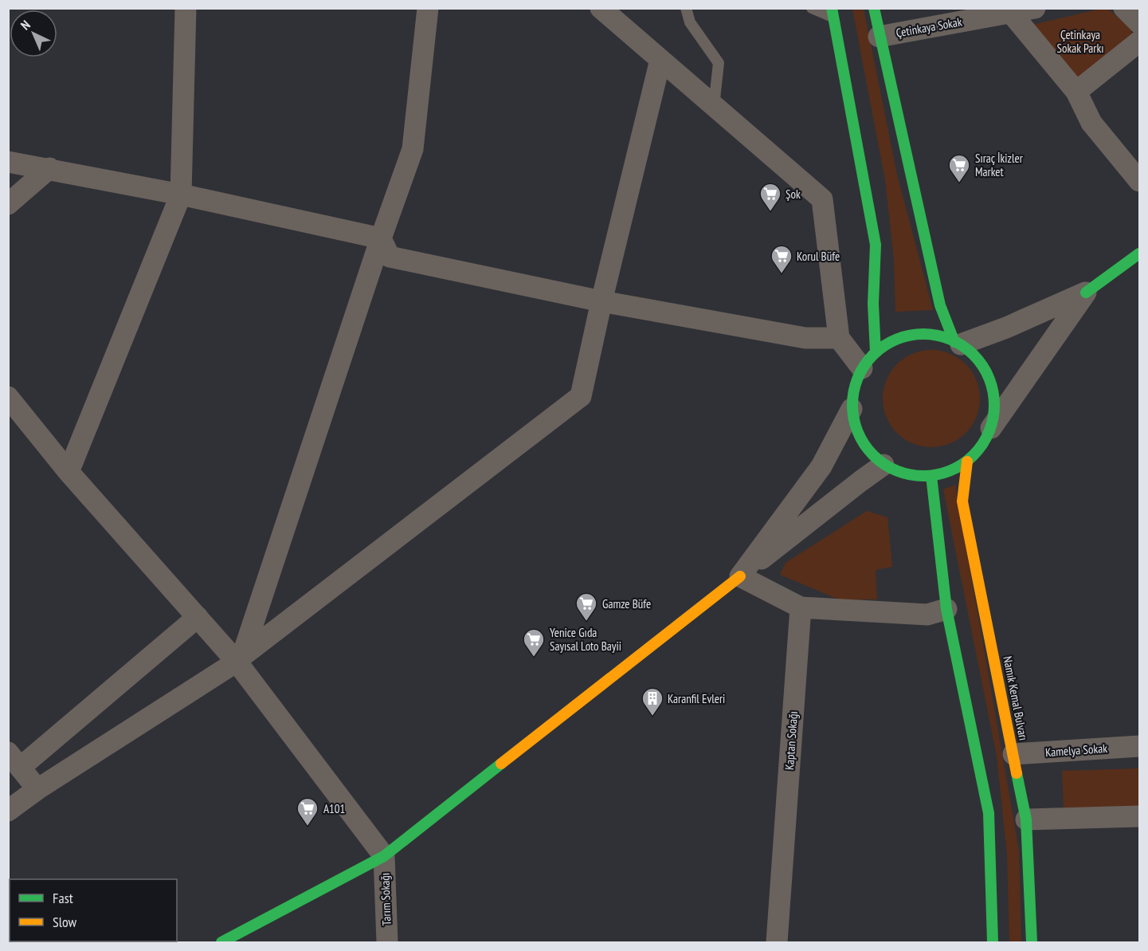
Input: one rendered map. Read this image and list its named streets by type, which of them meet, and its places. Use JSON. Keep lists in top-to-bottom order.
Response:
{
  "streets": {
    "main road": ["Namık Kemal Bulvarı"],
    "street": [
      "Çetinkaya Sokak",
      "Kaptan Sokağı",
      "Kamelya Sokak",
      "Tarım Sokağı"
    ]
  },
  "crossings": [
    ["Namık Kemal Bulvarı", "Kamelya Sokak"]
  ],
  "parks": ["Çetinkaya Sokak Parkı"],
  "places": {
    "supermarket": [
      "Sıraç İkizler Market",
      "Şok",
      "Korul Büfe",
      "Gamze Büfe",
      "Yenice Gıda Sayısal Loto Bayii",
      "A101"
    ],
    "building": ["Karanfil Evleri"]
  },
  "legend": ["Fast", "Slow"],
  "north": "top left"
}
